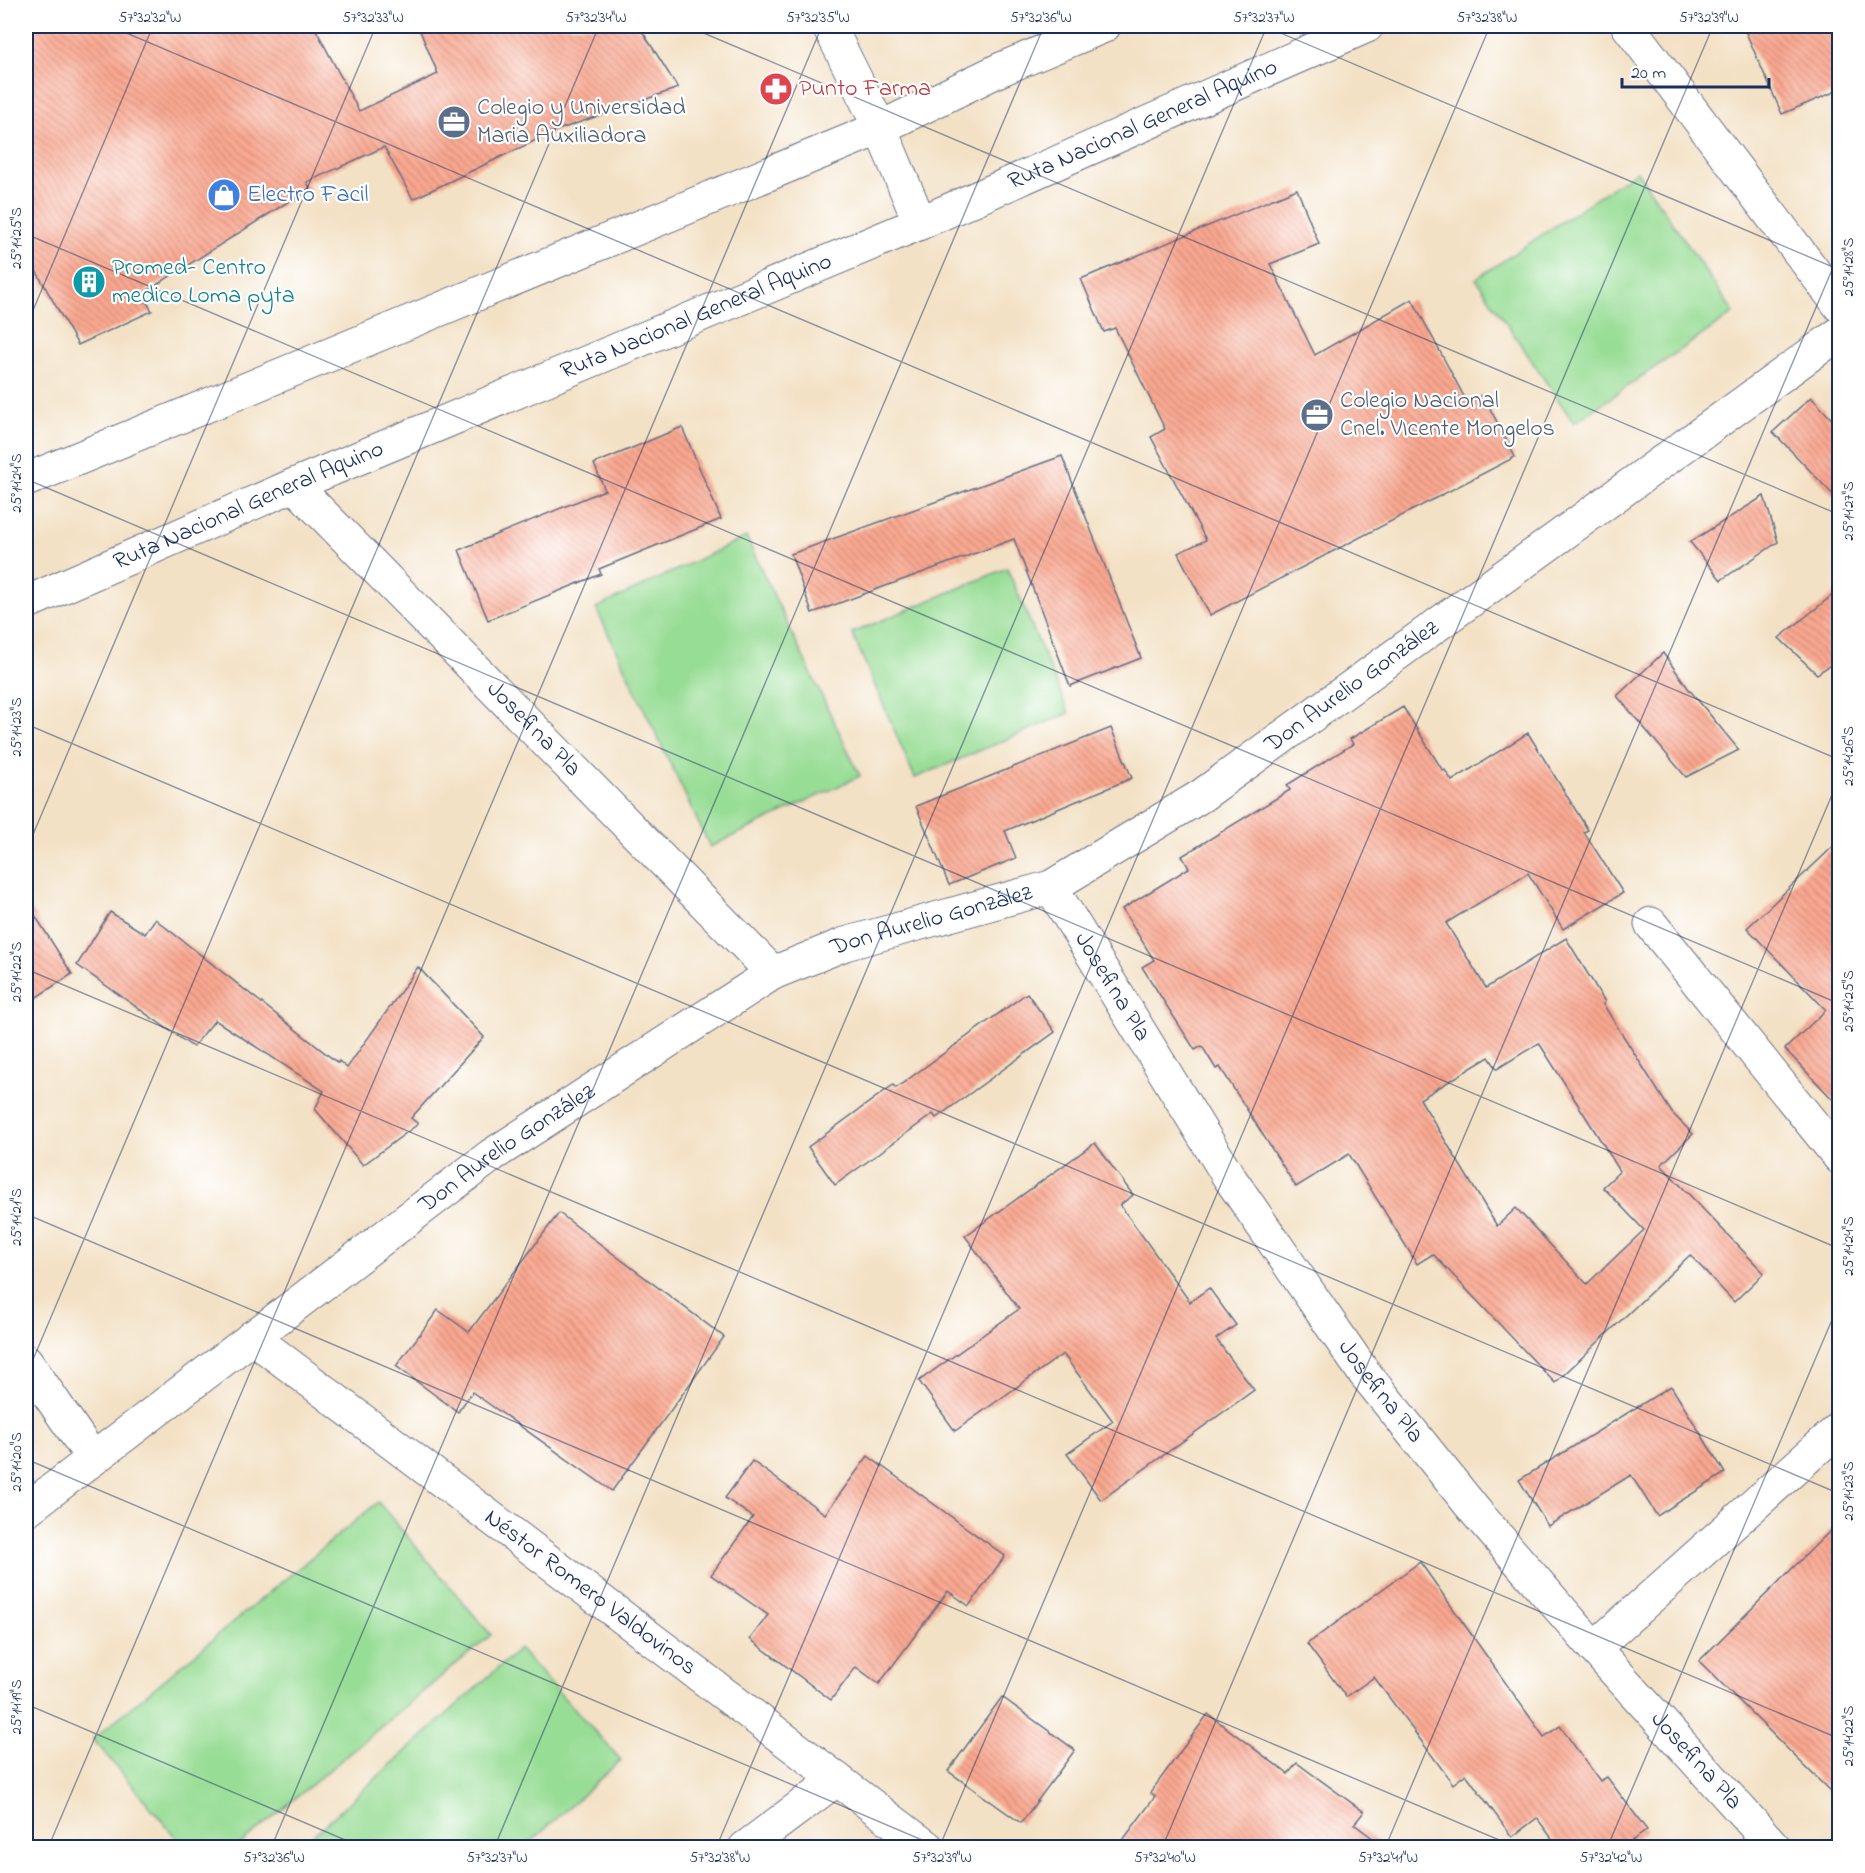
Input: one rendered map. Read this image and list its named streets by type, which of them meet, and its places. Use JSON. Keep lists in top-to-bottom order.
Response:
{
  "streets": {
    "main road": [
      "Ruta Nacional General Aquino",
      "Don Aurelio González",
      "Josefina Pla",
      "Néstor Romero Valdovinos"
    ]
  },
  "crossings": [
    ["Ruta Nacional General Aquino", "Josefina Pla"],
    ["Don Aurelio González", "Josefina Pla"],
    ["Don Aurelio González", "Néstor Romero Valdovinos"]
  ],
  "places": {
    "pharmacy": ["Punto Farma"],
    "office": ["Colegio y Universidad Maria Auxiliadora", "Colegio Nacional Cnel. VIcente Mongelos"],
    "shop": ["Electro Facil"],
    "building": ["Promed- Centro medico Loma pyta"]
  },
  "scale_bar": "20 m",
  "coordinates": [
    "57°32'32\"W",
    "57°32'33\"W",
    "57°32'34\"W",
    "57°32'35\"W",
    "57°32'36\"W",
    "57°32'37\"W",
    "57°32'38\"W",
    "57°32'39\"W",
    "25°14'25\"S",
    "25°14'28\"S",
    "25°14'24\"S",
    "25°14'27\"S",
    "25°14'23\"S",
    "25°14'26\"S",
    "25°14'22\"S",
    "25°14'21\"S",
    "25°14'20\"S",
    "25°14'19\"S",
    "57°32'40\"W",
    "57°32'41\"W",
    "57°32'42\"W"
  ]
}
